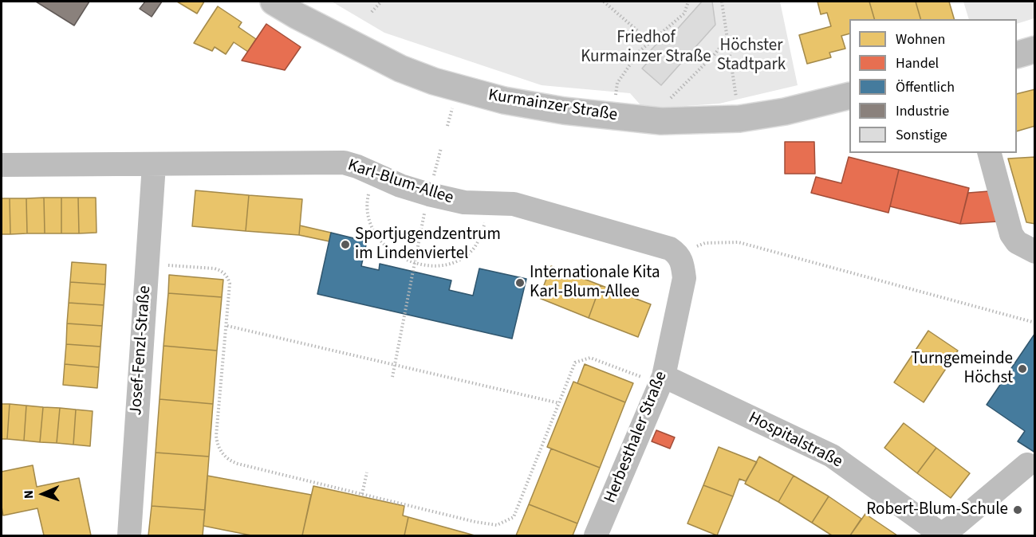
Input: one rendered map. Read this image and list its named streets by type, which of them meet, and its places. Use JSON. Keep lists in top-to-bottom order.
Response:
{
  "streets": {
    "main road": ["Kurmainzer Straße"],
    "street": [
      "Karl-Blum-Allee",
      "Josef-Fenzl-Straße",
      "Herbesthaler Straße",
      "Hospitalstraße"
    ]
  },
  "crossings": [
    ["Karl-Blum-Allee", "Josef-Fenzl-Straße"],
    ["Karl-Blum-Allee", "Herbesthaler Straße"],
    ["Herbesthaler Straße", "Hospitalstraße"]
  ],
  "parks": ["Friedhof Kurmainzer Straße", "Höchster Stadtpark"],
  "places": [
    "Sportjugendzentrum im Lindenviertel",
    "Internationale Kita Karl-Blum-Allee",
    "Turngemeinde Höchst",
    "Robert-Blum-Schule"
  ],
  "legend": [
    "Wohnen",
    "Handel",
    "Öffentlich",
    "Industrie",
    "Sonstige"
  ],
  "north": "left"
}
